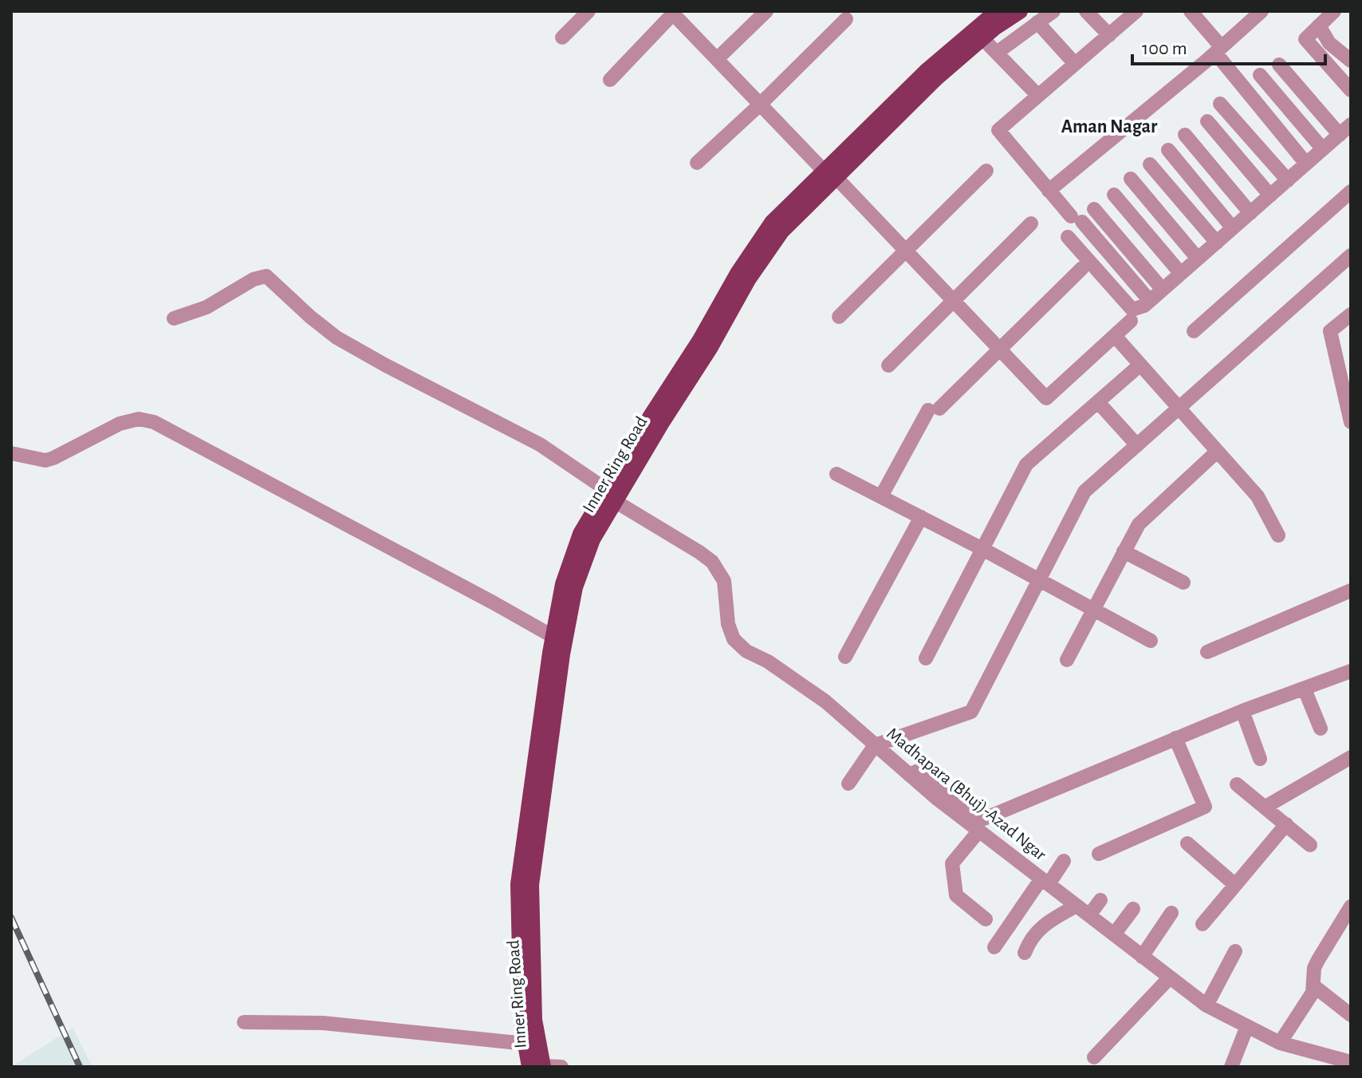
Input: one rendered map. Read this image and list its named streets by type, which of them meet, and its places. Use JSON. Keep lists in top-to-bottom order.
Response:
{
  "streets": {
    "main road": ["Inner Ring Road"],
    "street": ["Madhapara (Bhuj)-Azad Ngar"]
  },
  "crossings": [
    ["Inner Ring Road", "Madhapara (Bhuj)-Azad Ngar"]
  ],
  "districts": ["Aman Nagar"],
  "scale_bar": "100 m"
}
